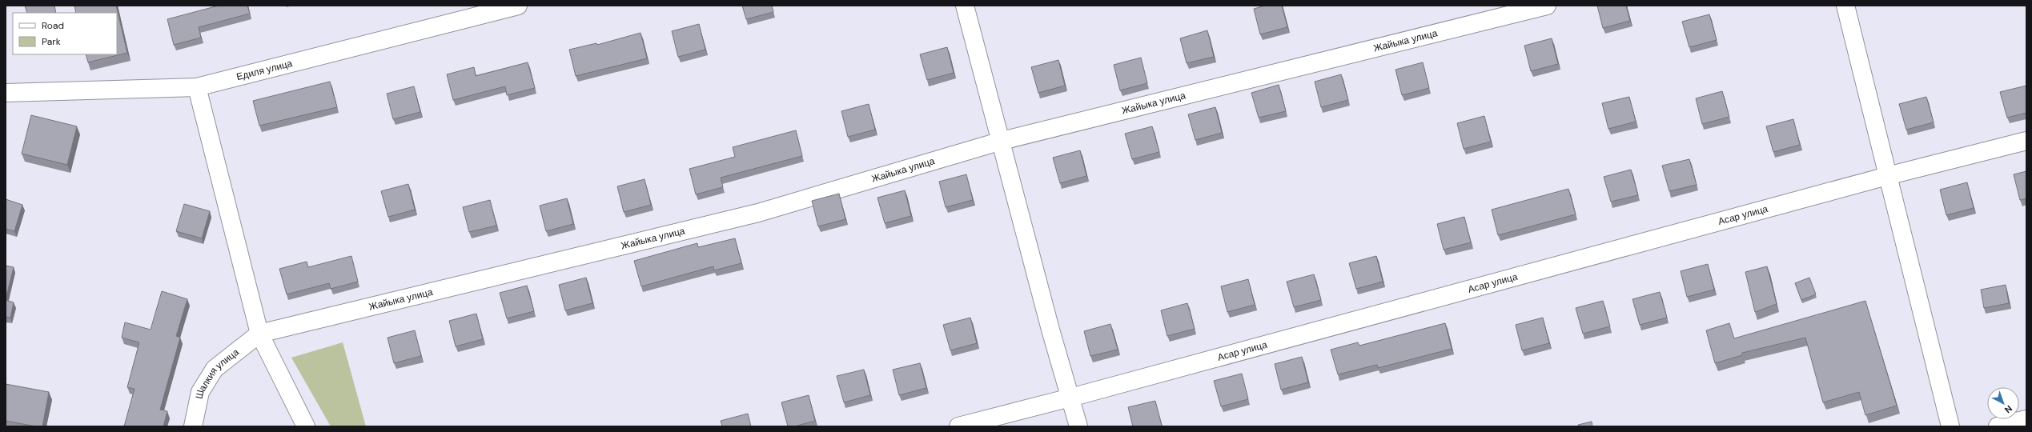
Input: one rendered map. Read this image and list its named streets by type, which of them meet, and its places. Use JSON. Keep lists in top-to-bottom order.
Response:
{
  "streets": {
    "street": [
      "Жайыка улица",
      "Едиля улица",
      "Асар улица",
      "Шалкия улица"
    ]
  },
  "crossings": [
    ["Жайыка улица", "Шалкия улица"]
  ],
  "legend": ["Road", "Park"],
  "north": "bottom right"
}
